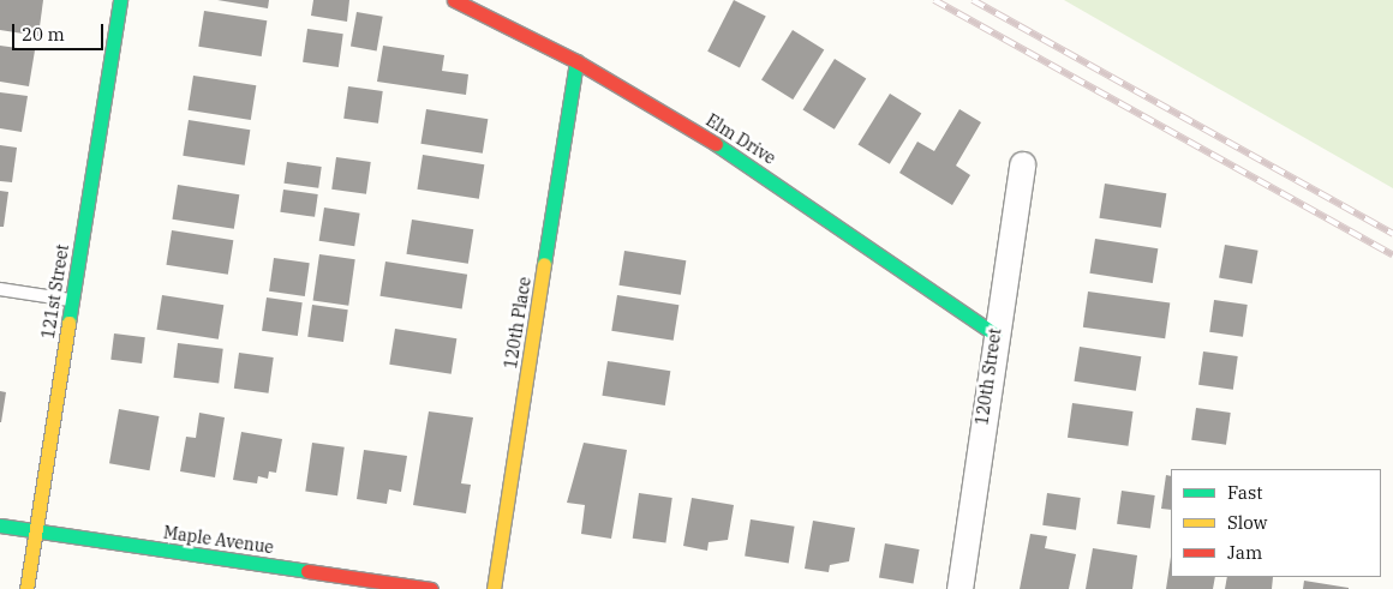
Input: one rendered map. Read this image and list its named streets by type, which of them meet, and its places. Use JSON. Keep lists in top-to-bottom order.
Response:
{
  "streets": {
    "street": [
      "Elm Drive",
      "121st Street",
      "120th Place",
      "120th Street",
      "Maple Avenue"
    ]
  },
  "crossings": [
    ["Elm Drive", "120th Place"],
    ["Elm Drive", "120th Street"],
    ["121st Street", "Maple Avenue"]
  ],
  "legend": ["Fast", "Slow", "Jam"],
  "scale_bar": "20 m"
}
